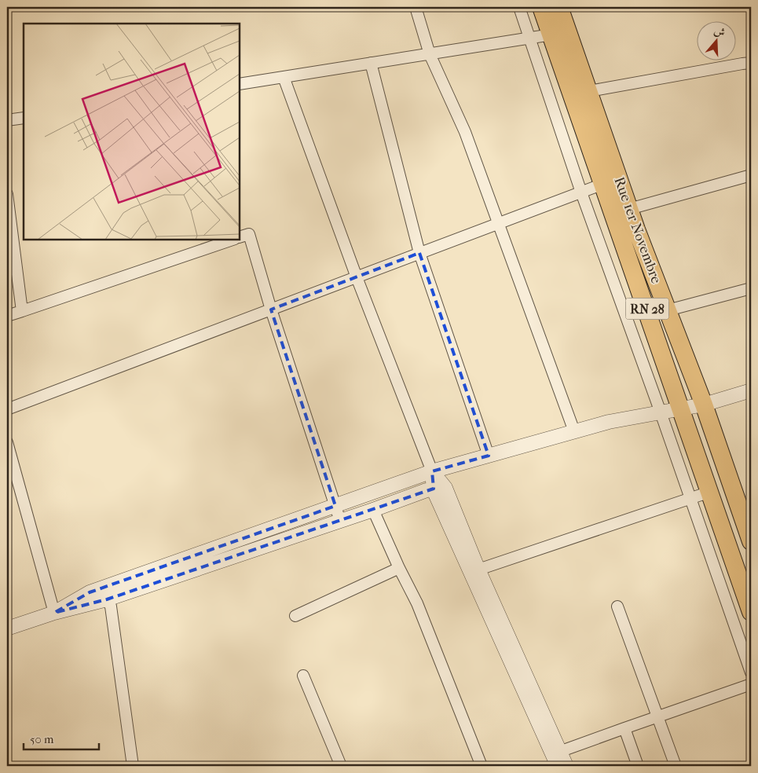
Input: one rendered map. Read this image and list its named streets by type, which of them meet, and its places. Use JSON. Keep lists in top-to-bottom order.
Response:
{
  "streets": {
    "main road": ["Rue 1er Novembre", "RN 28"]
  },
  "scale_bar": "50 m",
  "north": "top"
}
